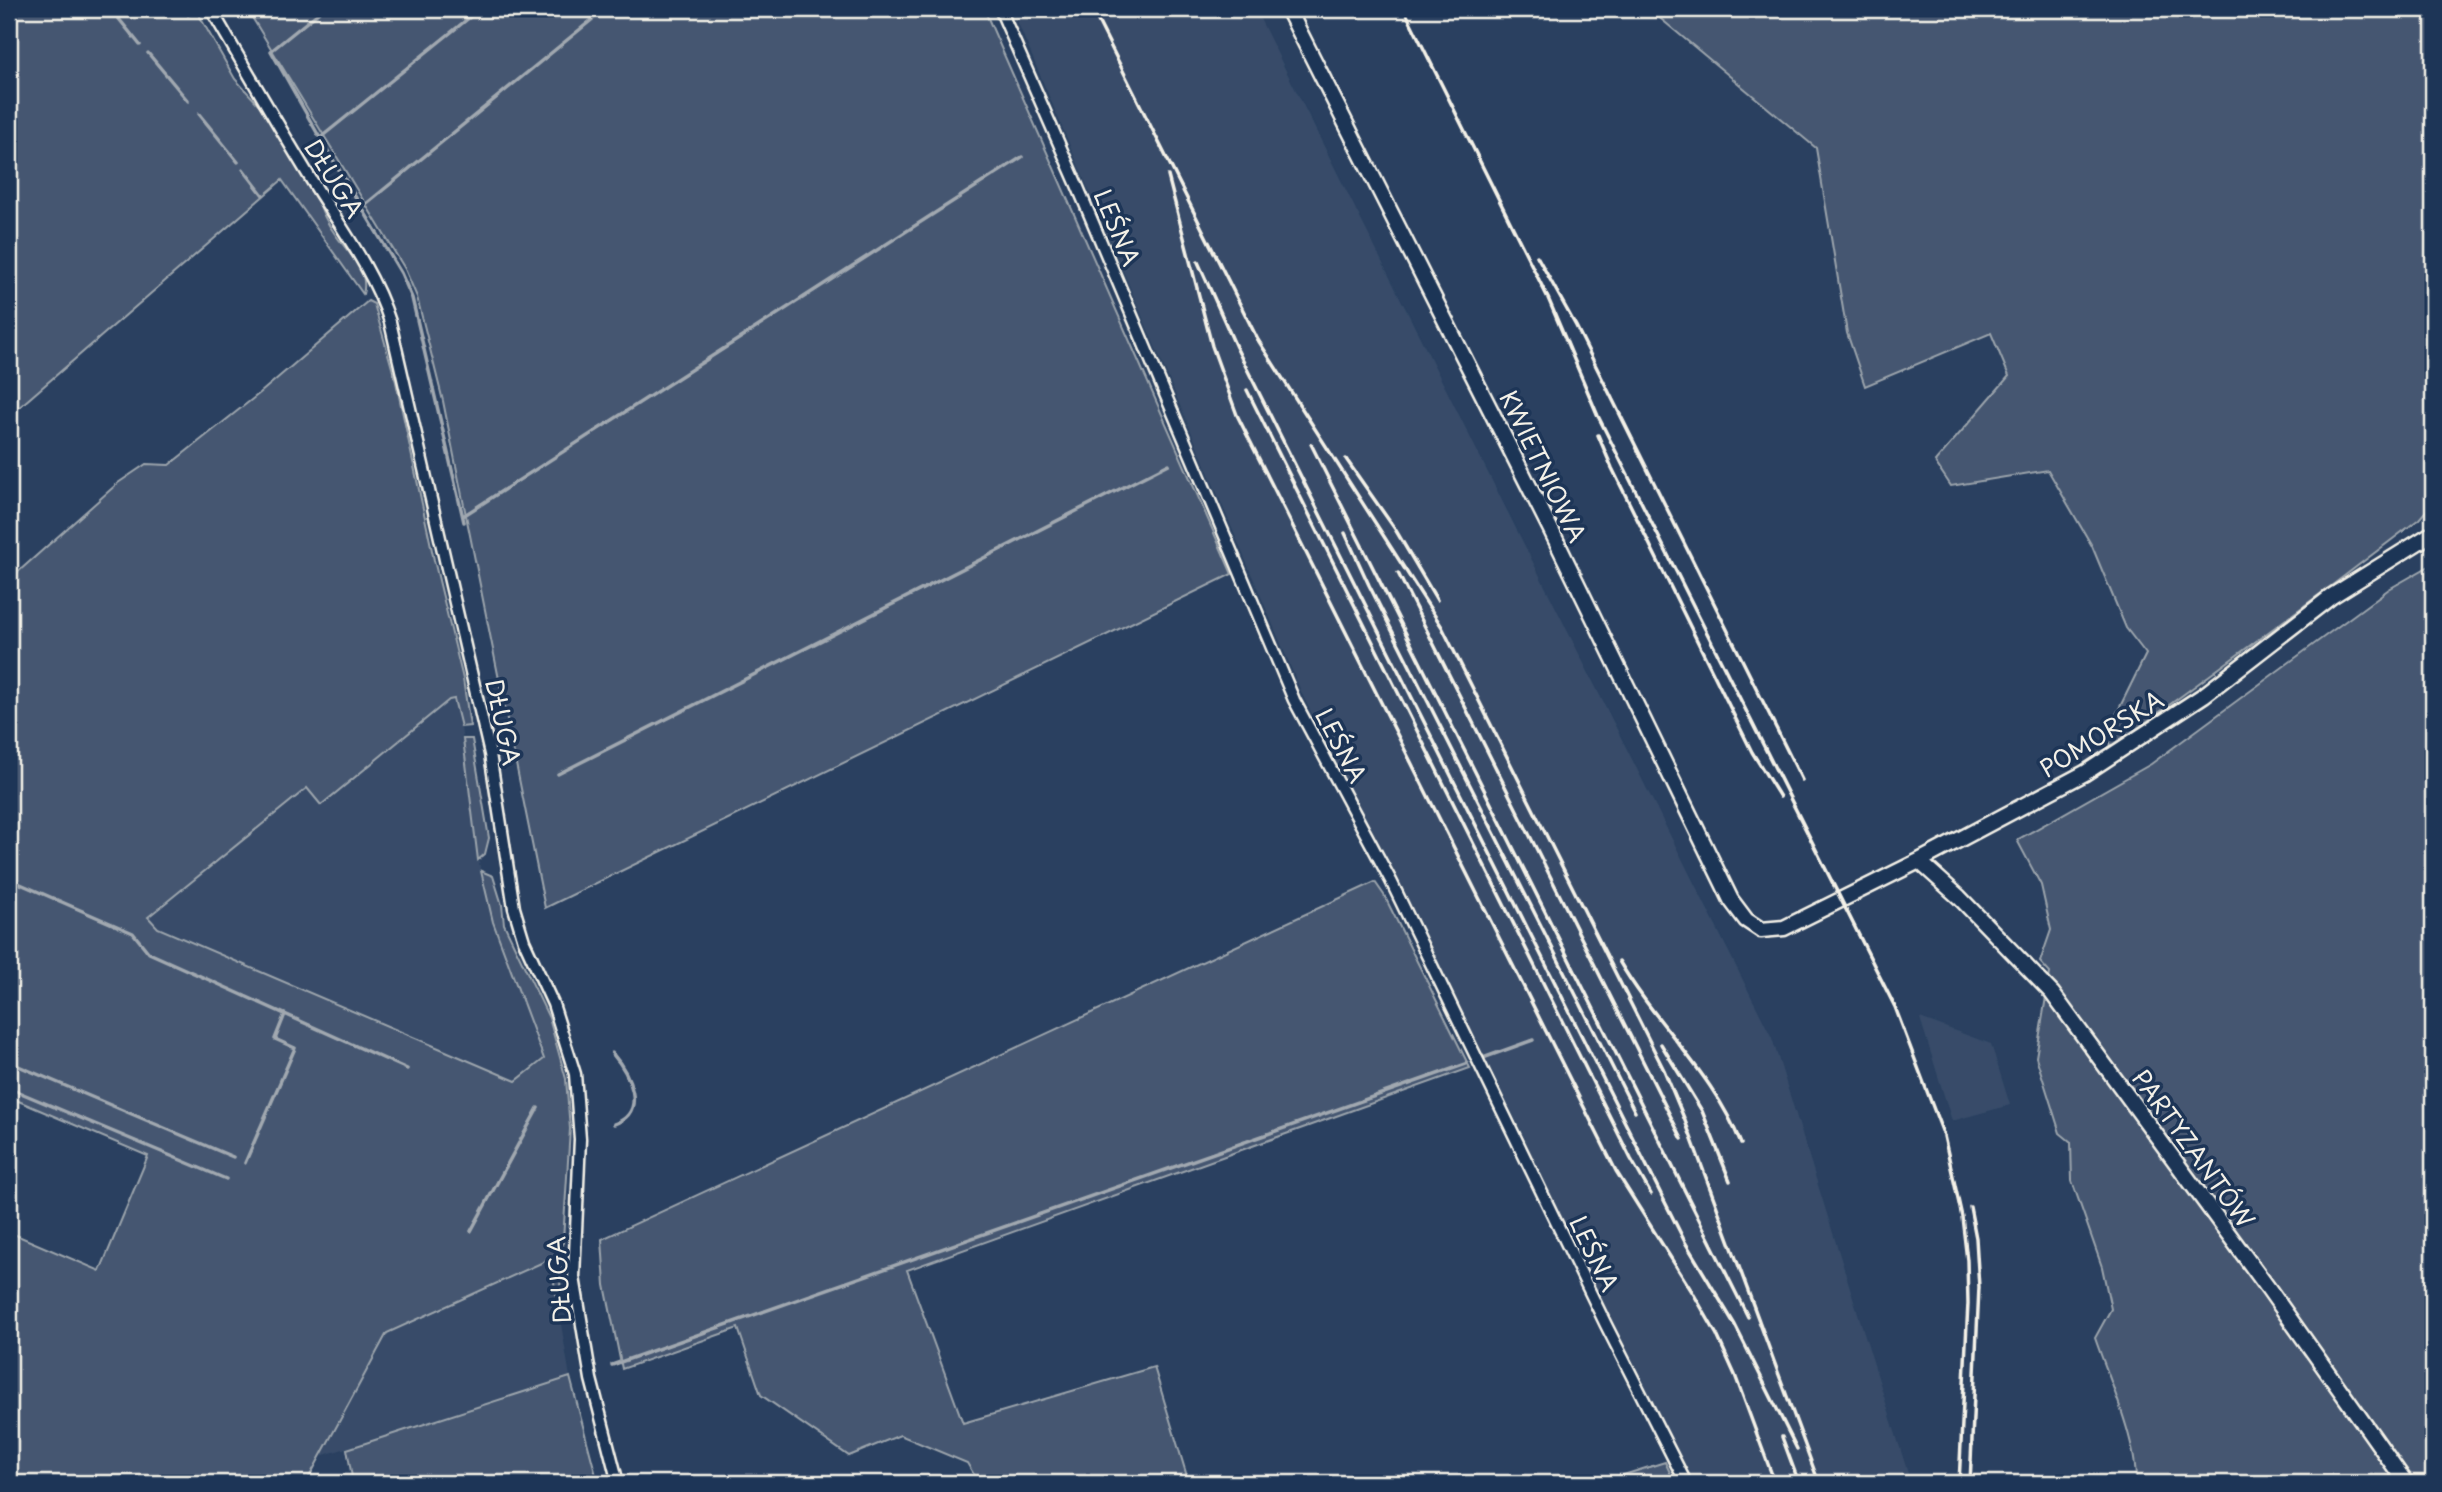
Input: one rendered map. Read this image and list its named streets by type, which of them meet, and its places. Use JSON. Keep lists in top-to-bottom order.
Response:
{
  "streets": {
    "street": [
      "DŁUGA",
      "LEŚNA",
      "KWIETNIOWA",
      "POMORSKA",
      "PARTYZANTÓW"
    ]
  },
  "crossings": [
    ["KWIETNIOWA", "POMORSKA"],
    ["POMORSKA", "PARTYZANTÓW"]
  ]
}
